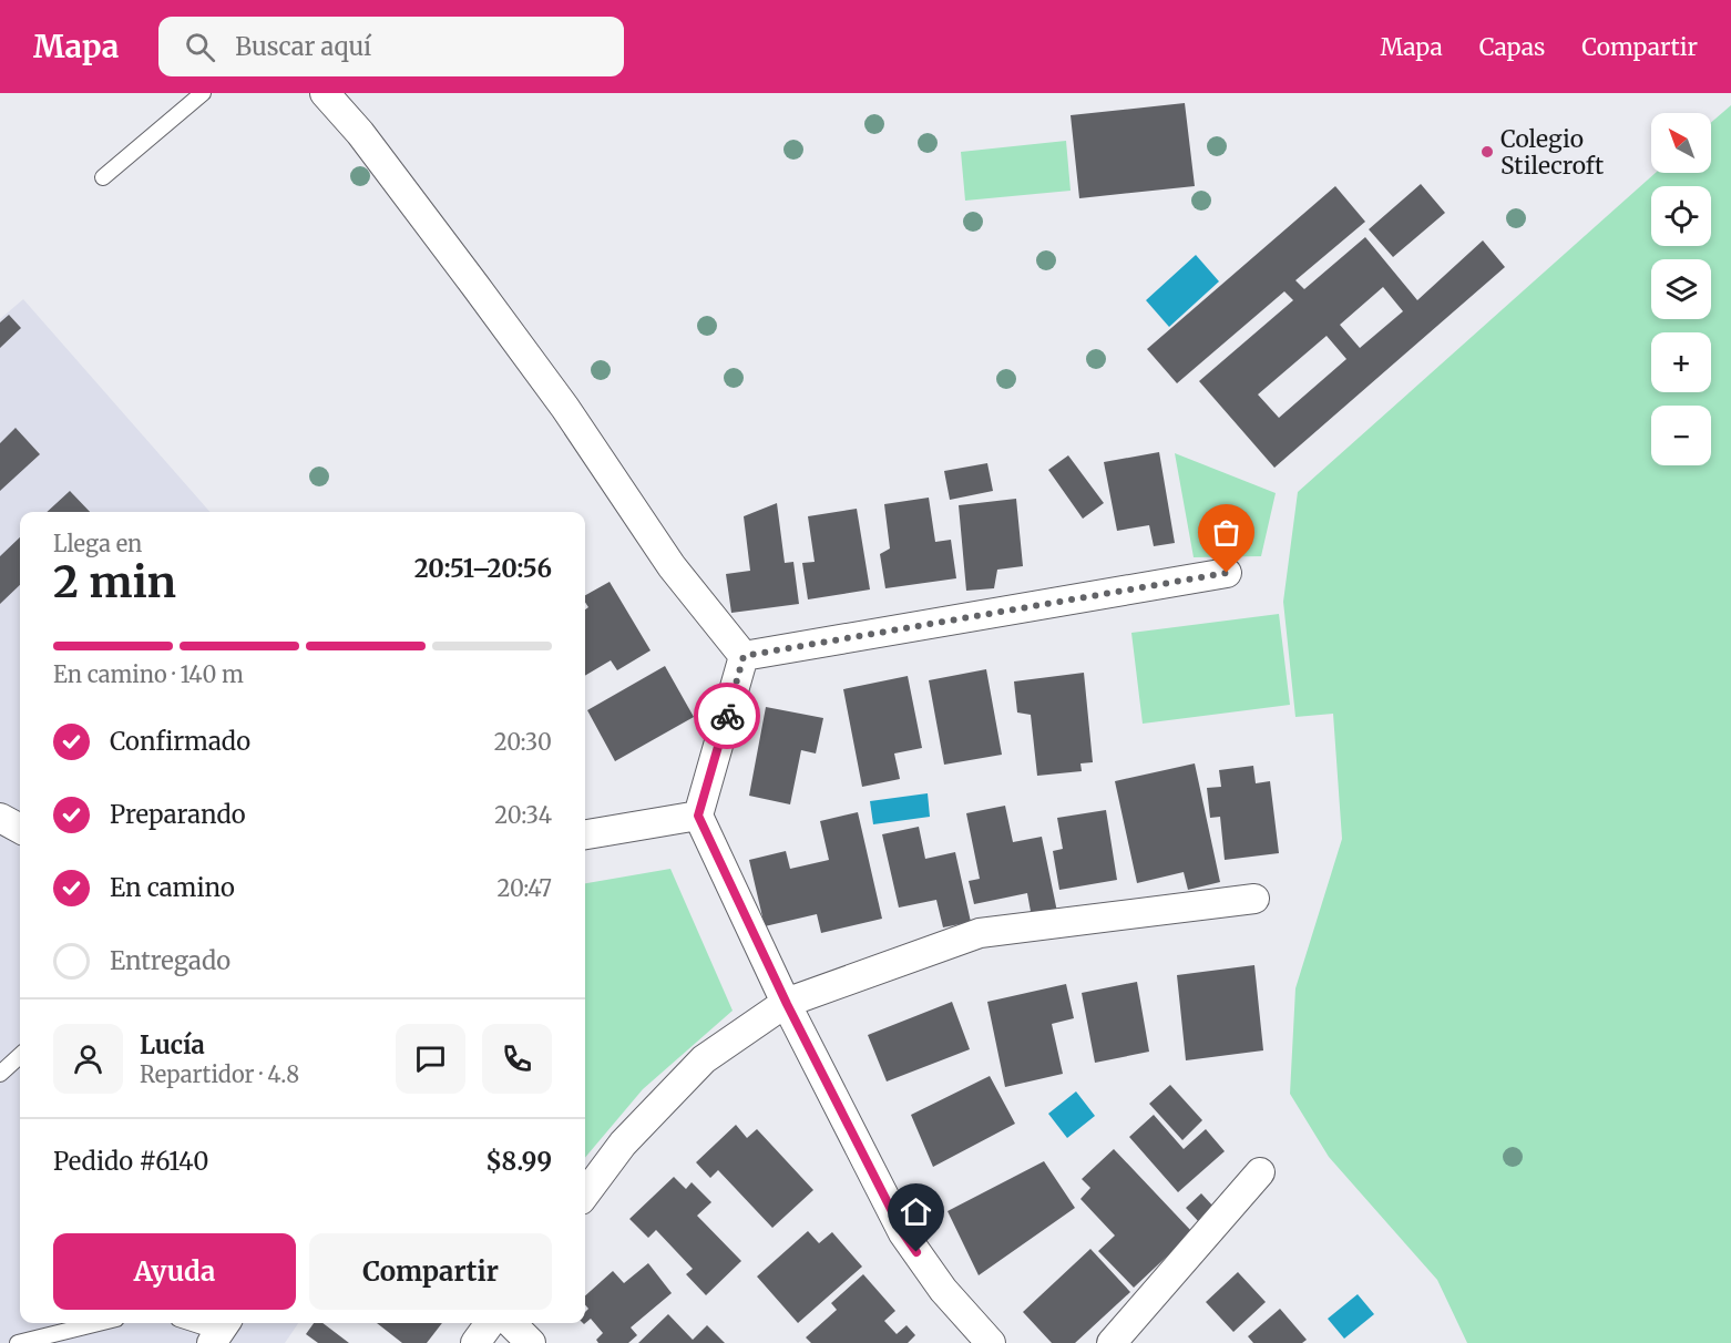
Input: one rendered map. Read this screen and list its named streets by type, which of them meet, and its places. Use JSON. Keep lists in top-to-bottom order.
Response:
{
  "places": ["Colegio Stilecroft"],
  "north": "top left",
  "page": {
    "header": "Mapa",
    "search": "Buscar aquí",
    "nav": ["Mapa", "Capas", "Compartir"],
    "map_buttons": ["+", "−"],
    "heading": ["2 min", "Llega en", "20:51–20:56"],
    "panel": [
      "Lucía",
      "Repartidor · 4.8",
      "Pedido #6140",
      "$8.99"
    ],
    "bar": "En camino · 140 m",
    "list": [
      ["Confirmado", "20:30"],
      ["Preparando", "20:34"],
      ["En camino", "20:47"],
      "Entregado"
    ],
    "buttons": ["Ayuda", "Compartir"]
  }
}
